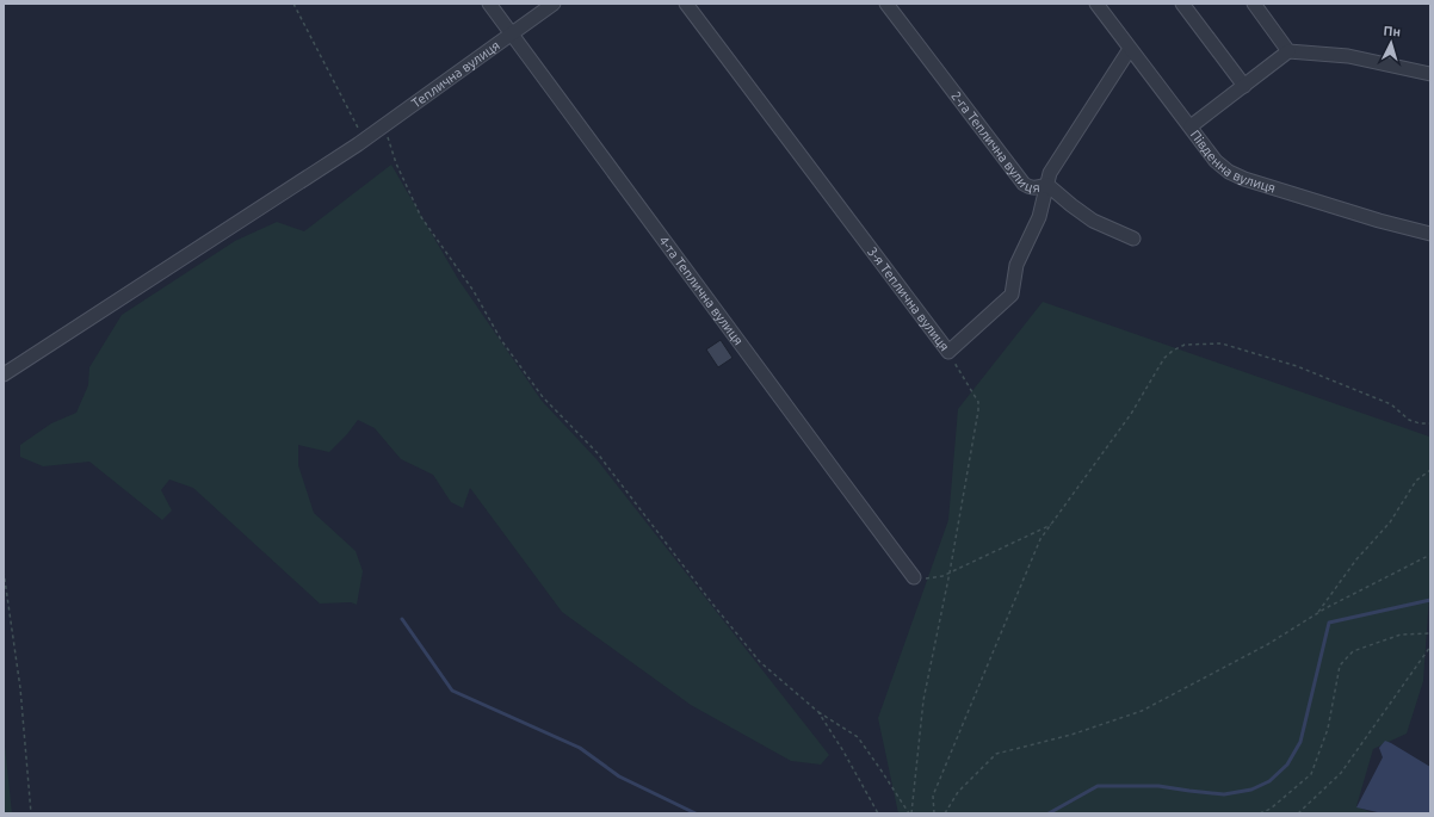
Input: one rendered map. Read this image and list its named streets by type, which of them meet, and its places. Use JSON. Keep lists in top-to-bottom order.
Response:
{
  "streets": {
    "street": [
      "Теплична вулиця",
      "2-га Теплична вулиця",
      "Південна вулиця",
      "4-та Теплична вулиця",
      "3-я Теплична вулиця"
    ]
  },
  "crossings": [
    ["Теплична вулиця", "4-та Теплична вулиця"],
    ["2-га Теплична вулиця", "3-я Теплична вулиця"],
    ["Південна вулиця", "3-я Теплична вулиця"]
  ],
  "north": "top"
}
